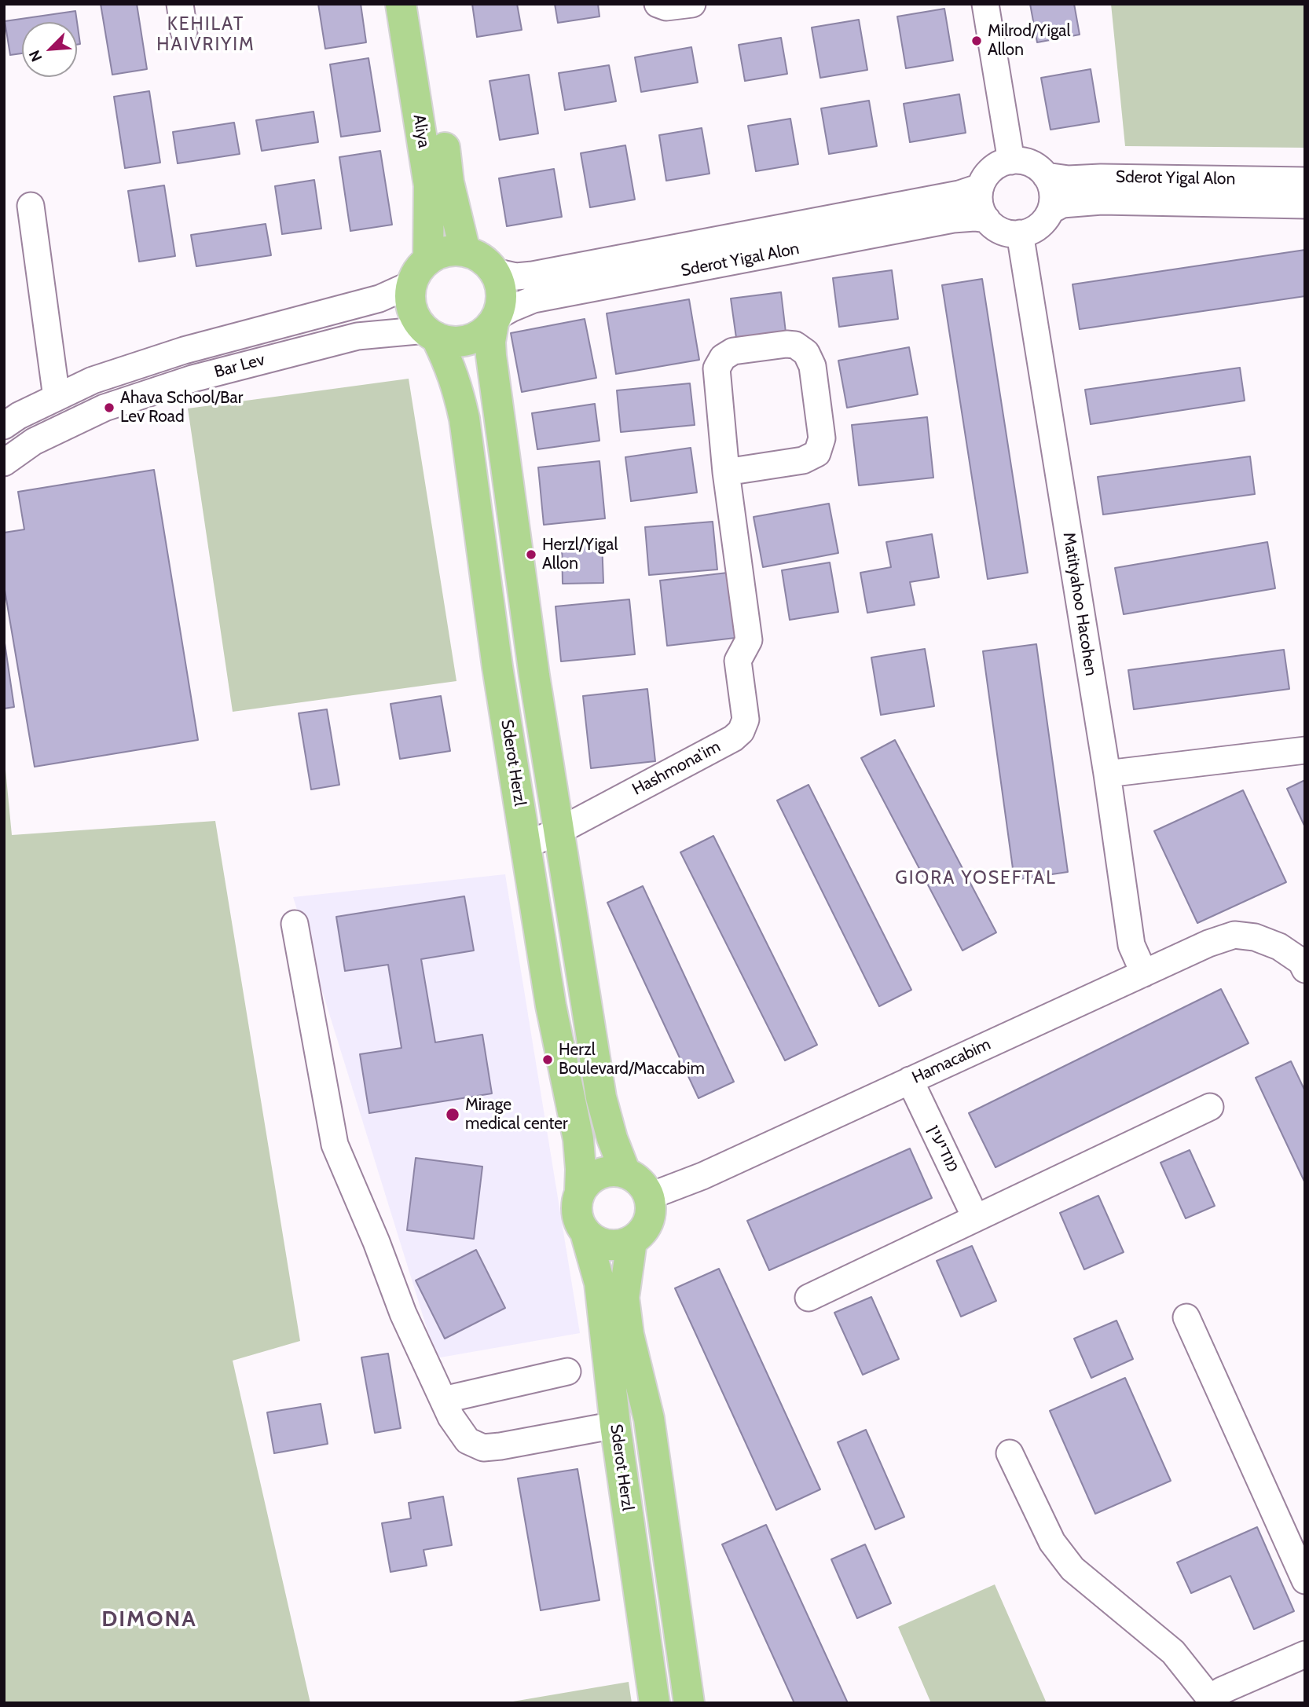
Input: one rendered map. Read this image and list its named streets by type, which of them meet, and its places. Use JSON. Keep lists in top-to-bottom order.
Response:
{
  "streets": {
    "main road": ["Aliya", "Sderot Herzl"],
    "street": [
      "Sderot Yigal Alon",
      "Bar Lev",
      "Matityahoo Hacohen",
      "Hashmona'im",
      "Hamacabim",
      "מודיעין"
    ]
  },
  "crossings": [
    ["Aliya", "Sderot Yigal Alon"],
    ["Aliya", "Bar Lev"],
    ["Aliya", "Sderot Herzl"],
    ["Sderot Yigal Alon", "Bar Lev"],
    ["Sderot Yigal Alon", "Matityahoo Hacohen"],
    ["Sderot Yigal Alon", "Sderot Herzl"],
    ["Bar Lev", "Sderot Herzl"],
    ["Matityahoo Hacohen", "Hamacabim"],
    ["Sderot Herzl", "Hashmona'im"],
    ["Sderot Herzl", "Hamacabim"],
    ["Hamacabim", "מודיעין"]
  ],
  "districts": ["KEHILAT HAIVRIYIM", "GIORA YOSEFTAL", "DIMONA"],
  "places": [
    "Milrod/Yigal Allon",
    "Ahava School/Bar Lev Road",
    "Herzl/Yigal Allon",
    "Herzl Boulevard/Maccabim",
    "Mirage medical center"
  ],
  "north": "bottom left"
}
